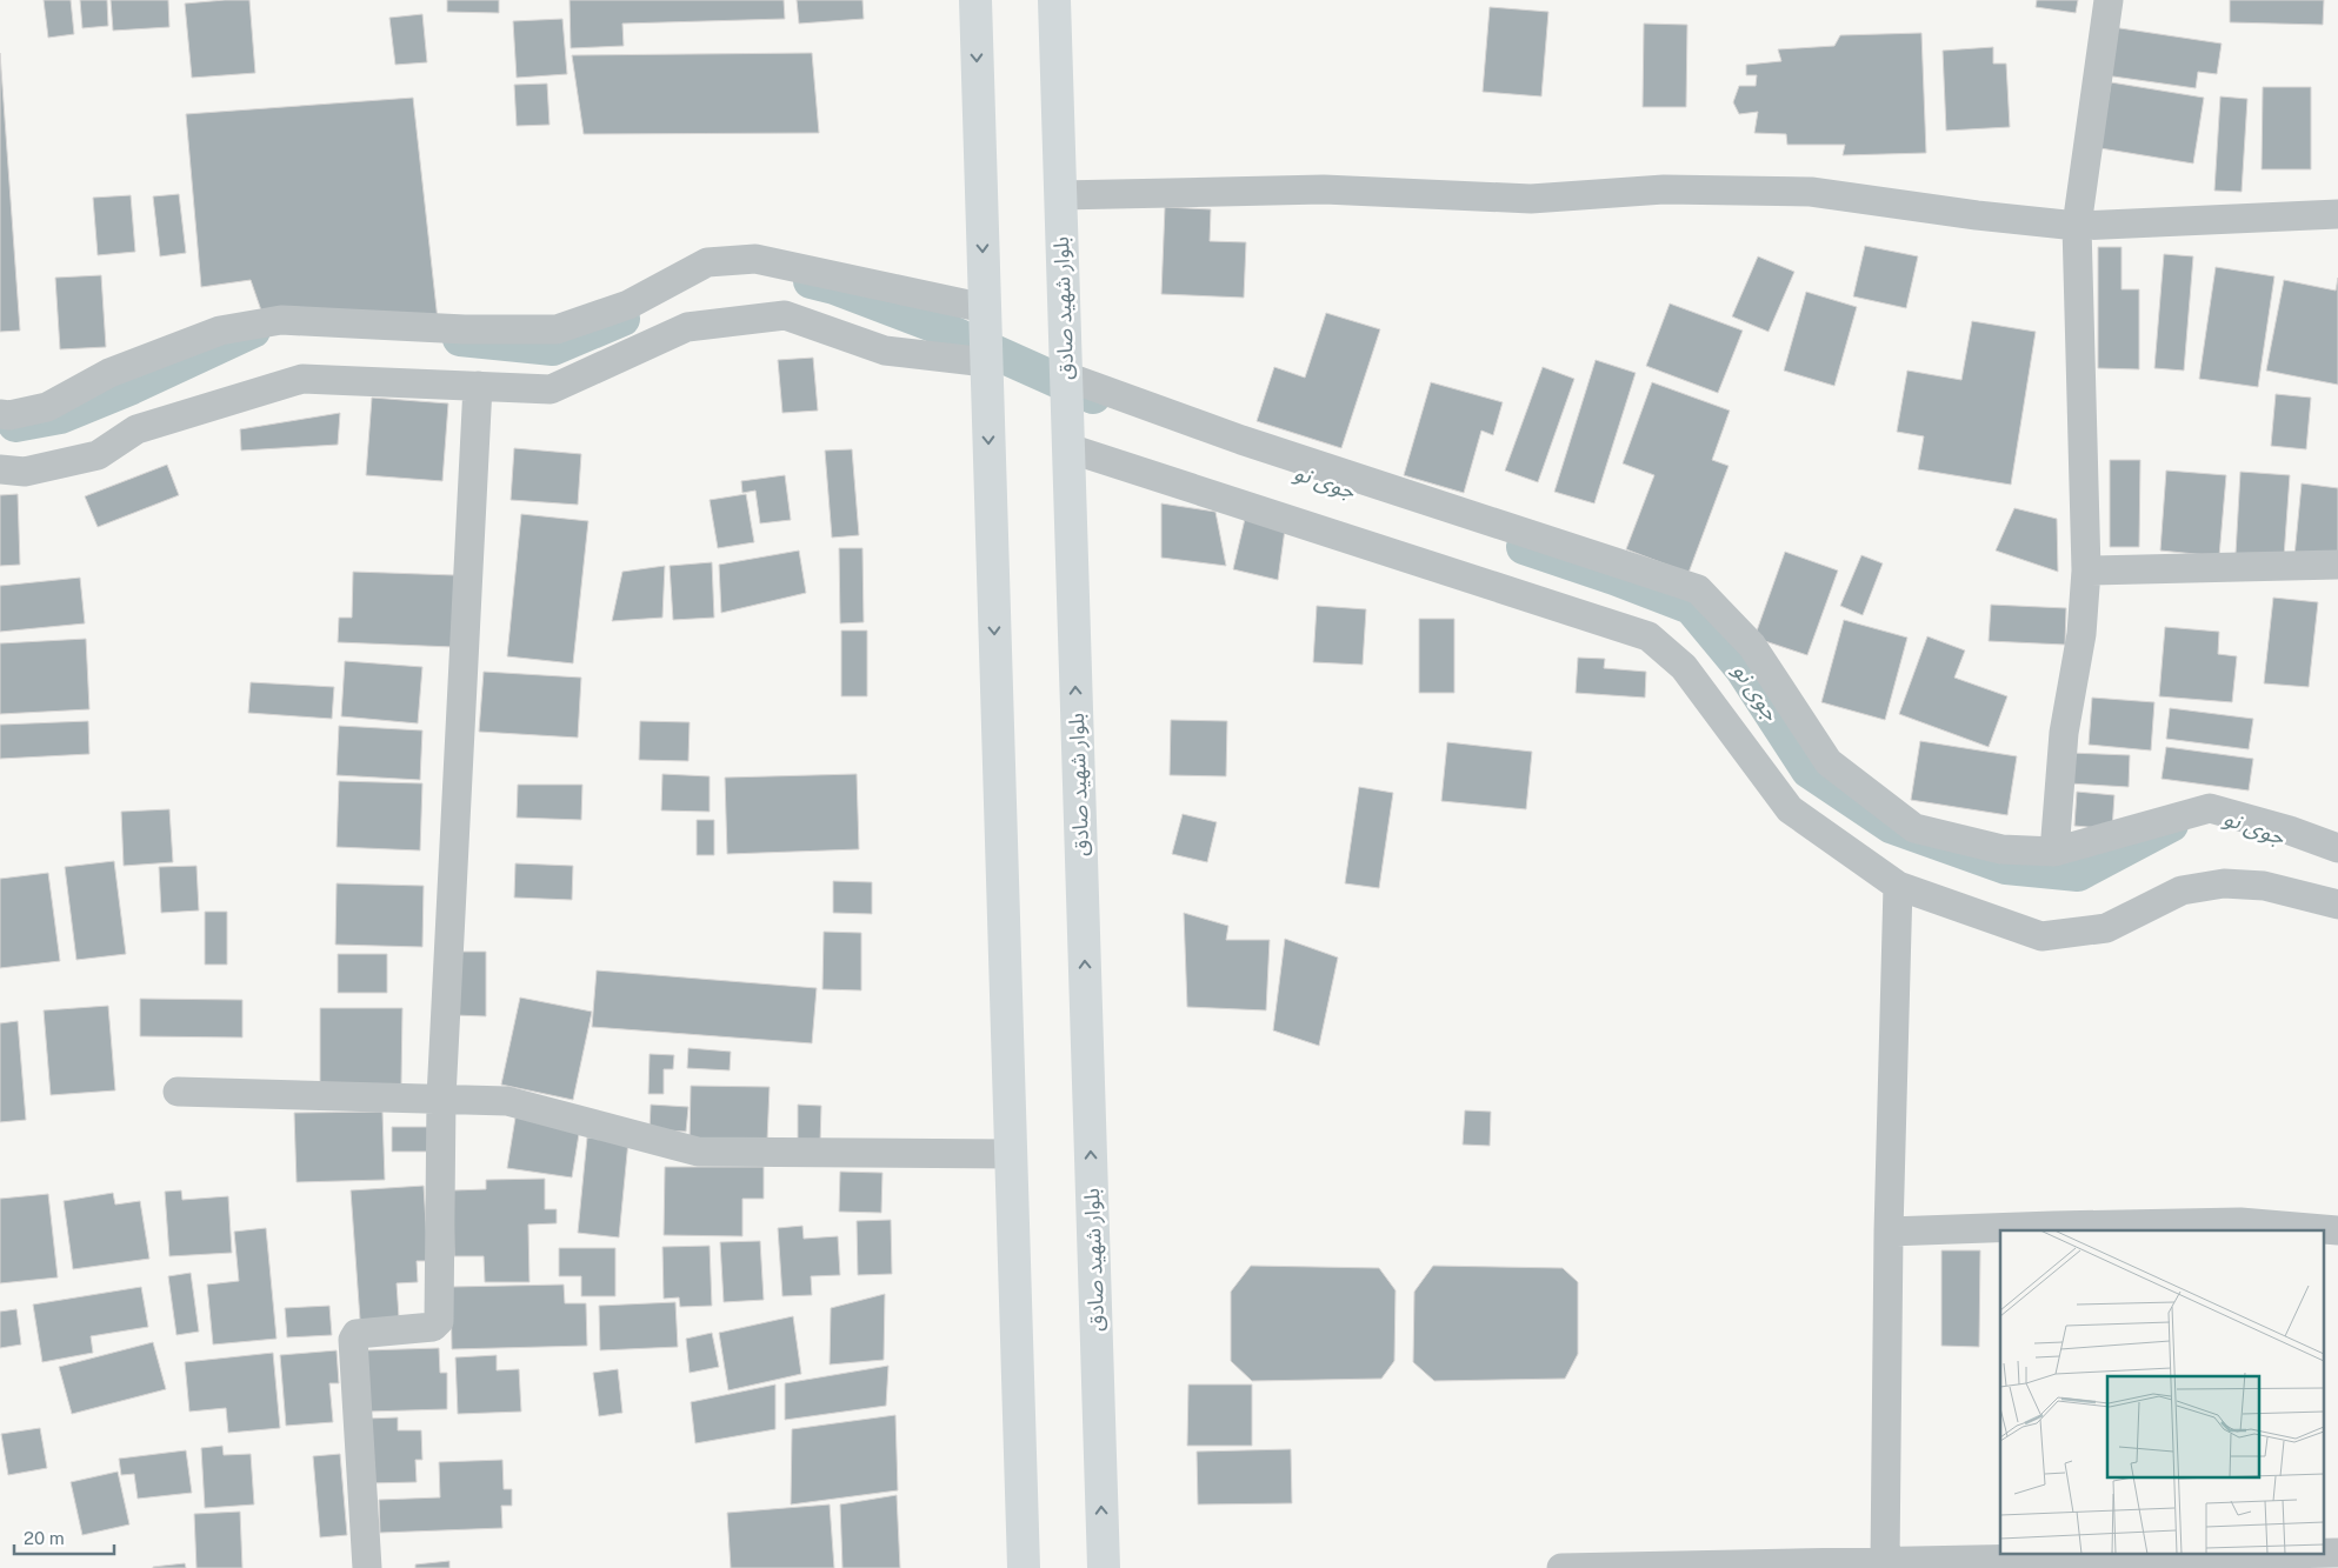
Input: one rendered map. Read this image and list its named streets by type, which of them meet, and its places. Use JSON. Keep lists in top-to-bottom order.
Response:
{
  "streets": {
    "main road": ["بلوار شهید صادق"]
  },
  "water": ["جوی نو"],
  "scale_bar": "20 m"
}
